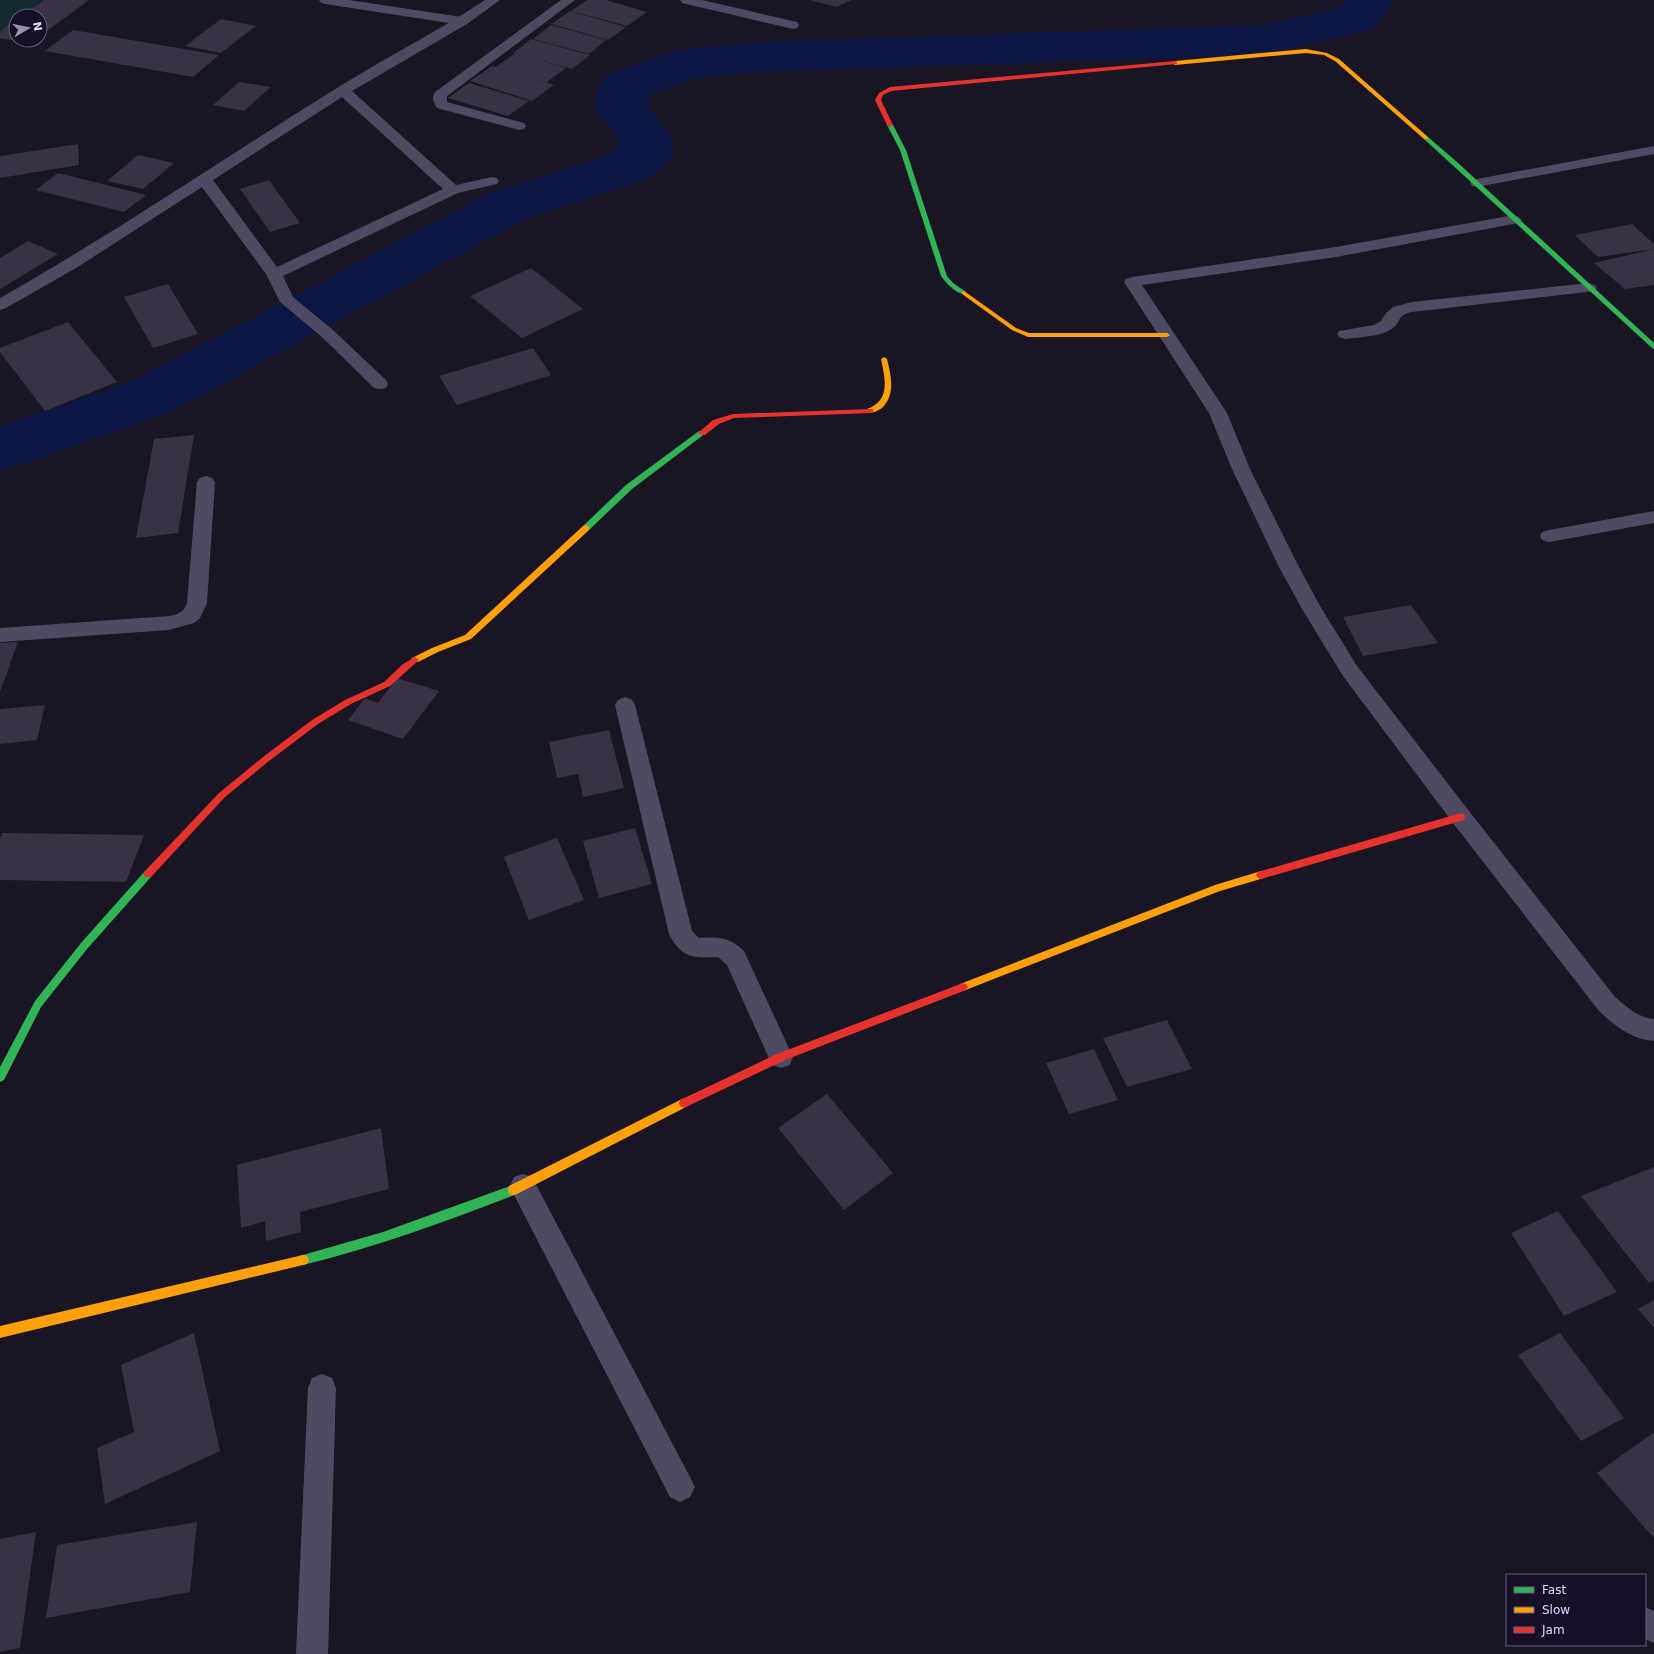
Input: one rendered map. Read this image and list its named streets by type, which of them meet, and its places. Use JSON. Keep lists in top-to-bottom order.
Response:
{
  "legend": ["Fast", "Slow", "Jam"],
  "north": "right"
}
